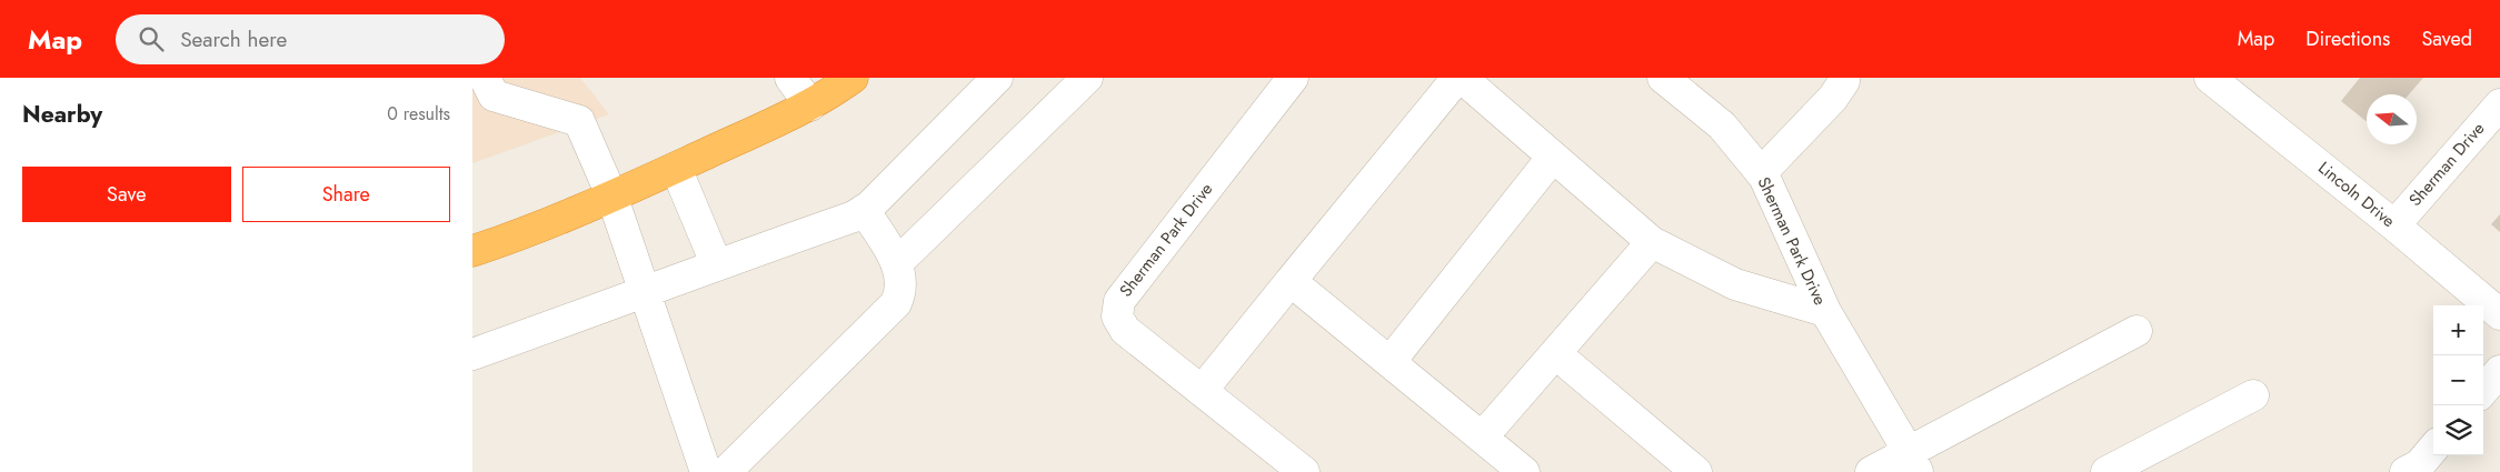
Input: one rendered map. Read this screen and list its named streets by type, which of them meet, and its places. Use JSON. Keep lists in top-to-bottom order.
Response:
{
  "streets": {
    "street": ["Sherman Drive", "Lincoln Drive", "Sherman Park Drive"]
  },
  "crossings": [
    ["Sherman Drive", "Lincoln Drive"]
  ],
  "north": "left",
  "page": {
    "header": "Map",
    "search": "Search here",
    "nav": ["Map", "Directions", "Saved"],
    "heading": ["Nearby", "0 results"],
    "buttons": ["Save", "Share"],
    "map_buttons": ["+", "−"]
  }
}
